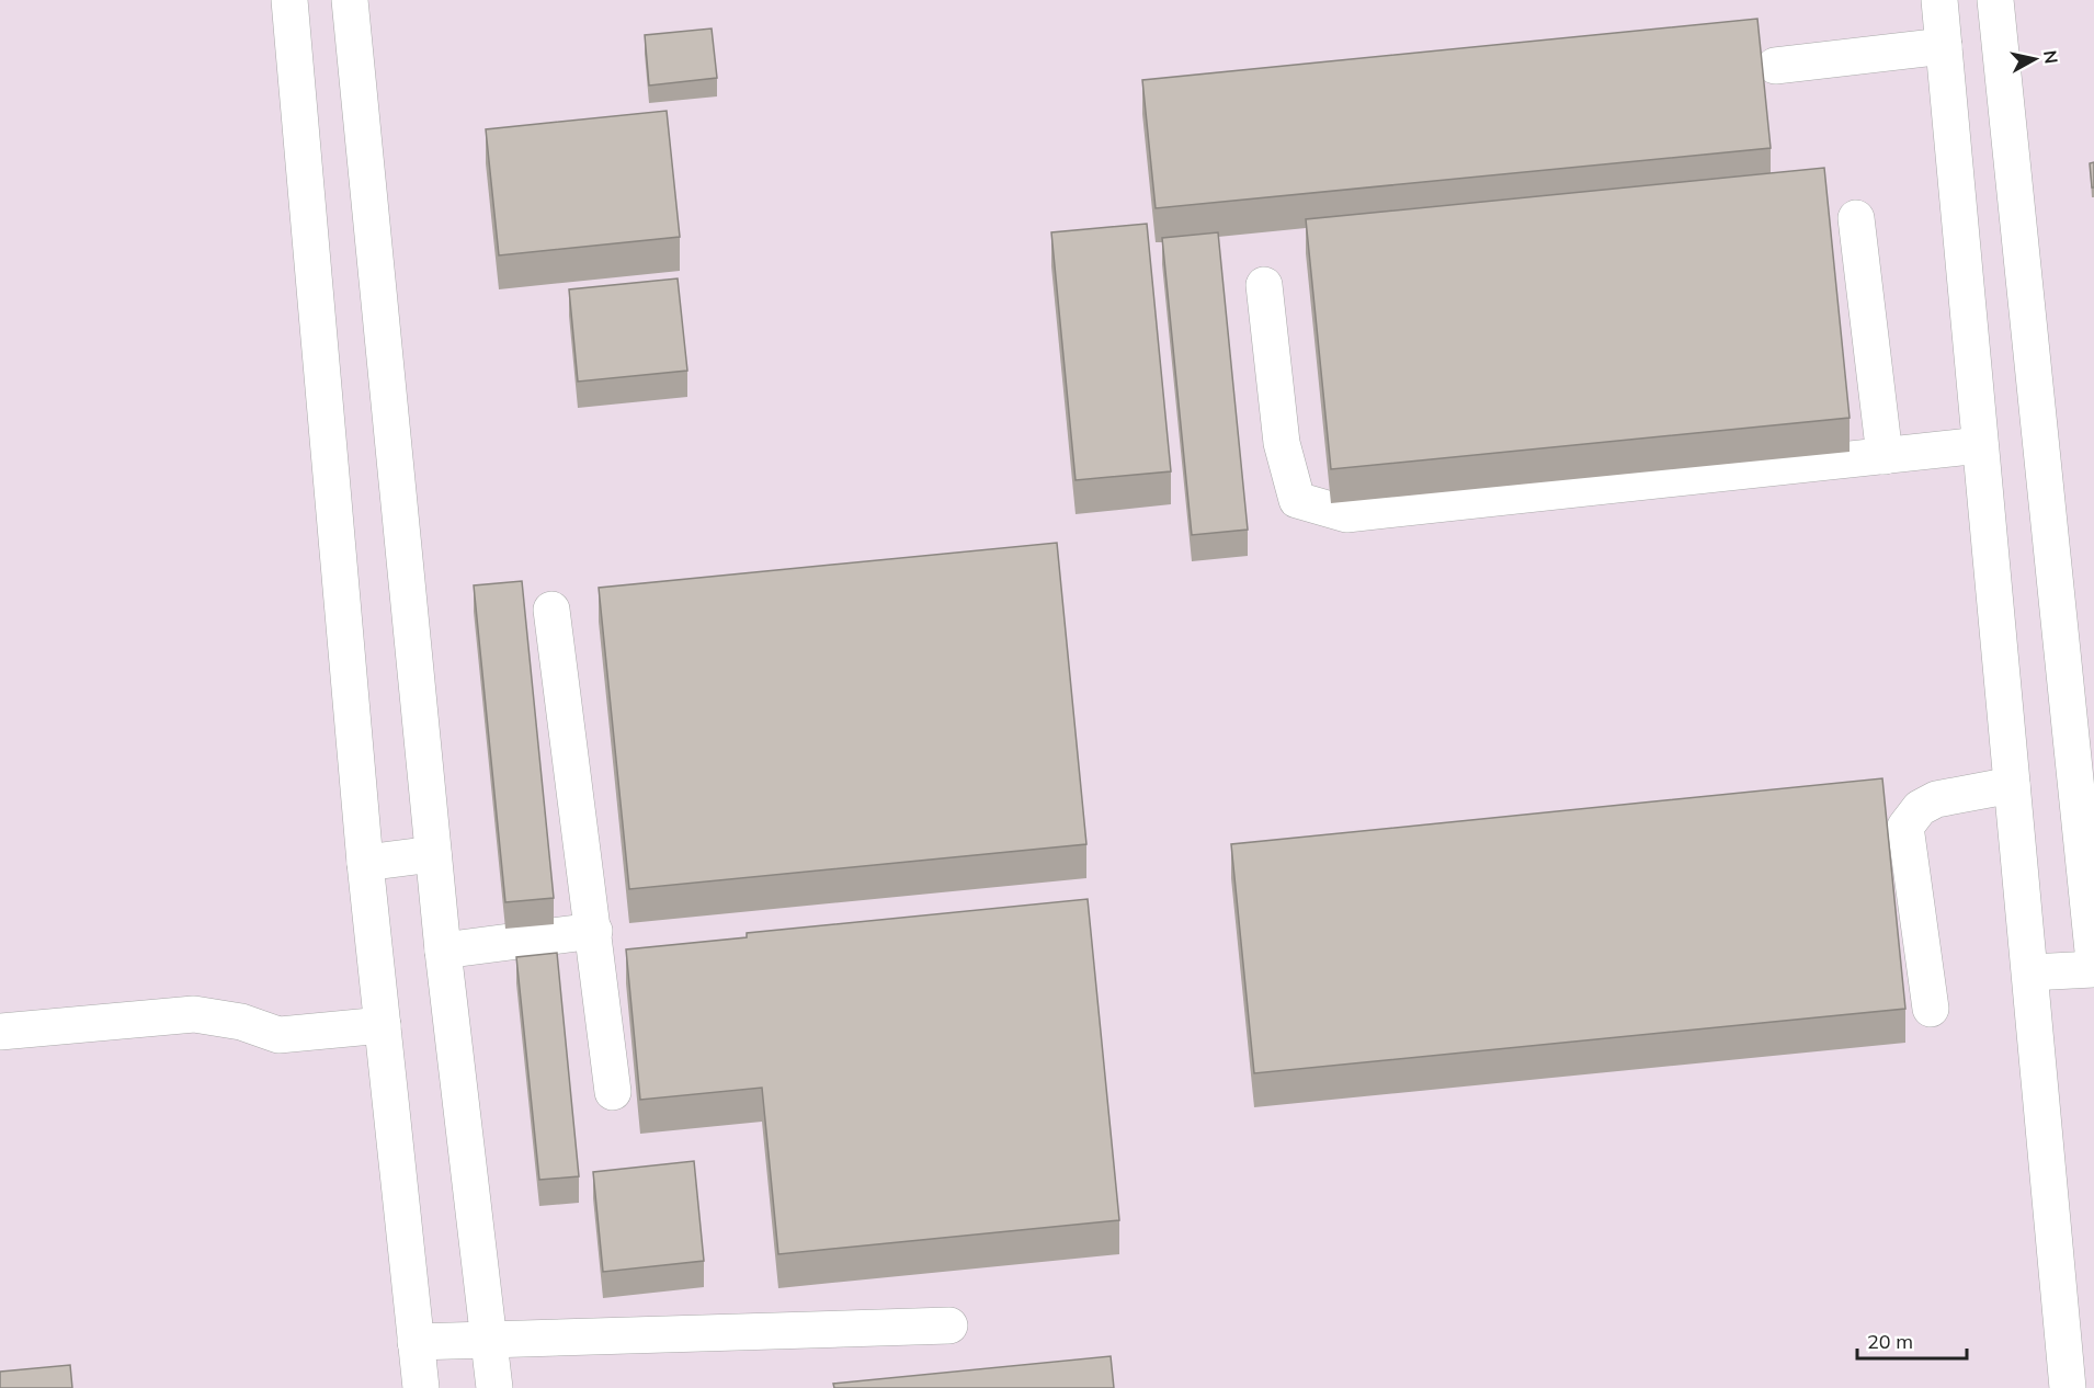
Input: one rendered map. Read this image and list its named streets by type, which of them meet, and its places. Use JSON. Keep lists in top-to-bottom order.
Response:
{
  "scale_bar": "20 m",
  "north": "right"
}
